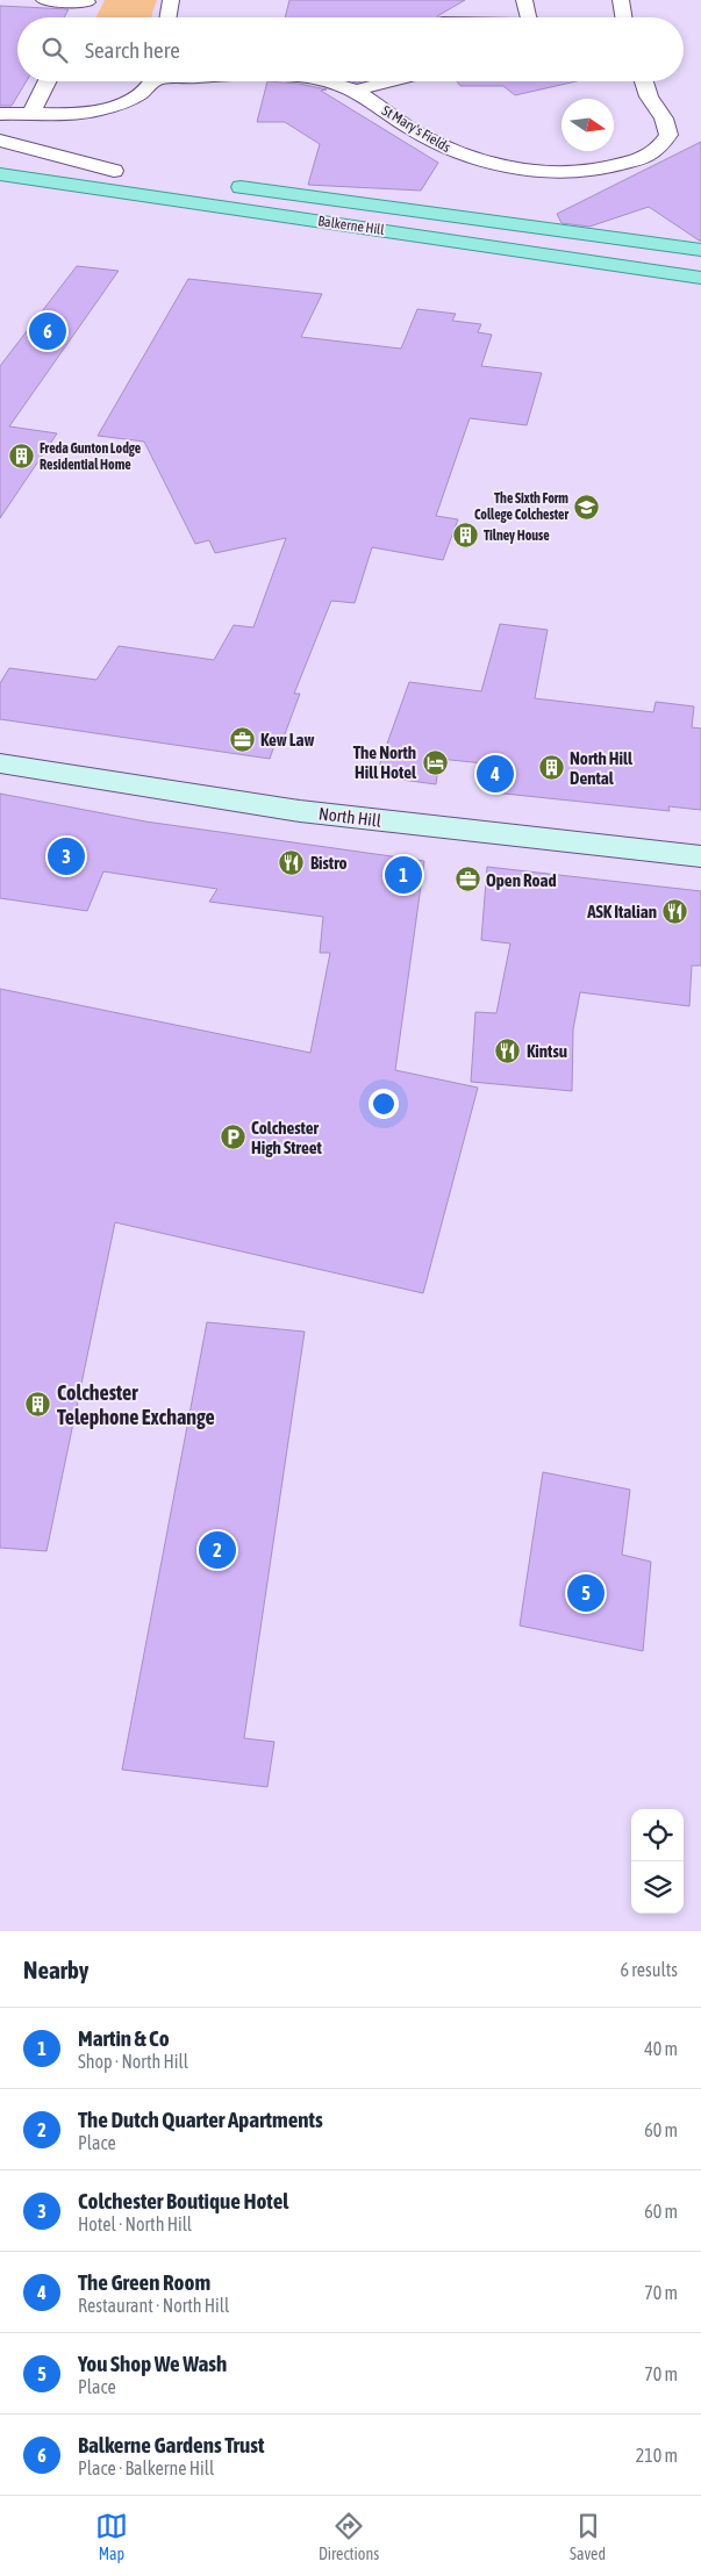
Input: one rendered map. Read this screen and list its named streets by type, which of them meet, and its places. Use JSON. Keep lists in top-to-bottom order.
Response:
{
  "streets": {
    "main road": ["Balkerne Hill"],
    "street": ["St Mary's Fields", "North Hill"]
  },
  "places": {
    "building": [
      "Freda Gunton Lodge Residential Home",
      "Tilney House",
      "North Hill Dental",
      "Colchester Telephone Exchange"
    ],
    "school or university": ["The Sixth Form College Colchester"],
    "office": ["Kew Law", "Open Road"],
    "hotel": ["The North Hill Hotel"],
    "restaurant": ["Bistro", "ASK Italian", "Kintsu"],
    "parking": ["Colchester High Street"]
  },
  "north": "right",
  "page": {
    "search": "Search here",
    "pins": [
      "6",
      "4",
      "3",
      "1",
      "2",
      "5"
    ],
    "heading": ["Nearby", "6 results"],
    "list": [
      {
        "mark": "1",
        "name": "Martin & Co",
        "note": "Shop · North Hill",
        "value": "40 m"
      },
      {
        "mark": "2",
        "name": "The Dutch Quarter Apartments",
        "note": "Place",
        "value": "60 m"
      },
      {
        "mark": "3",
        "name": "Colchester Boutique Hotel",
        "note": "Hotel · North Hill",
        "value": "60 m"
      },
      {
        "mark": "4",
        "name": "The Green Room",
        "note": "Restaurant · North Hill",
        "value": "70 m"
      },
      {
        "mark": "5",
        "name": "You Shop We Wash",
        "note": "Place",
        "value": "70 m"
      },
      {
        "mark": "6",
        "name": "Balkerne Gardens Trust",
        "note": "Place · Balkerne Hill",
        "value": "210 m"
      }
    ],
    "nav": ["Map", "Directions", "Saved"]
  }
}
